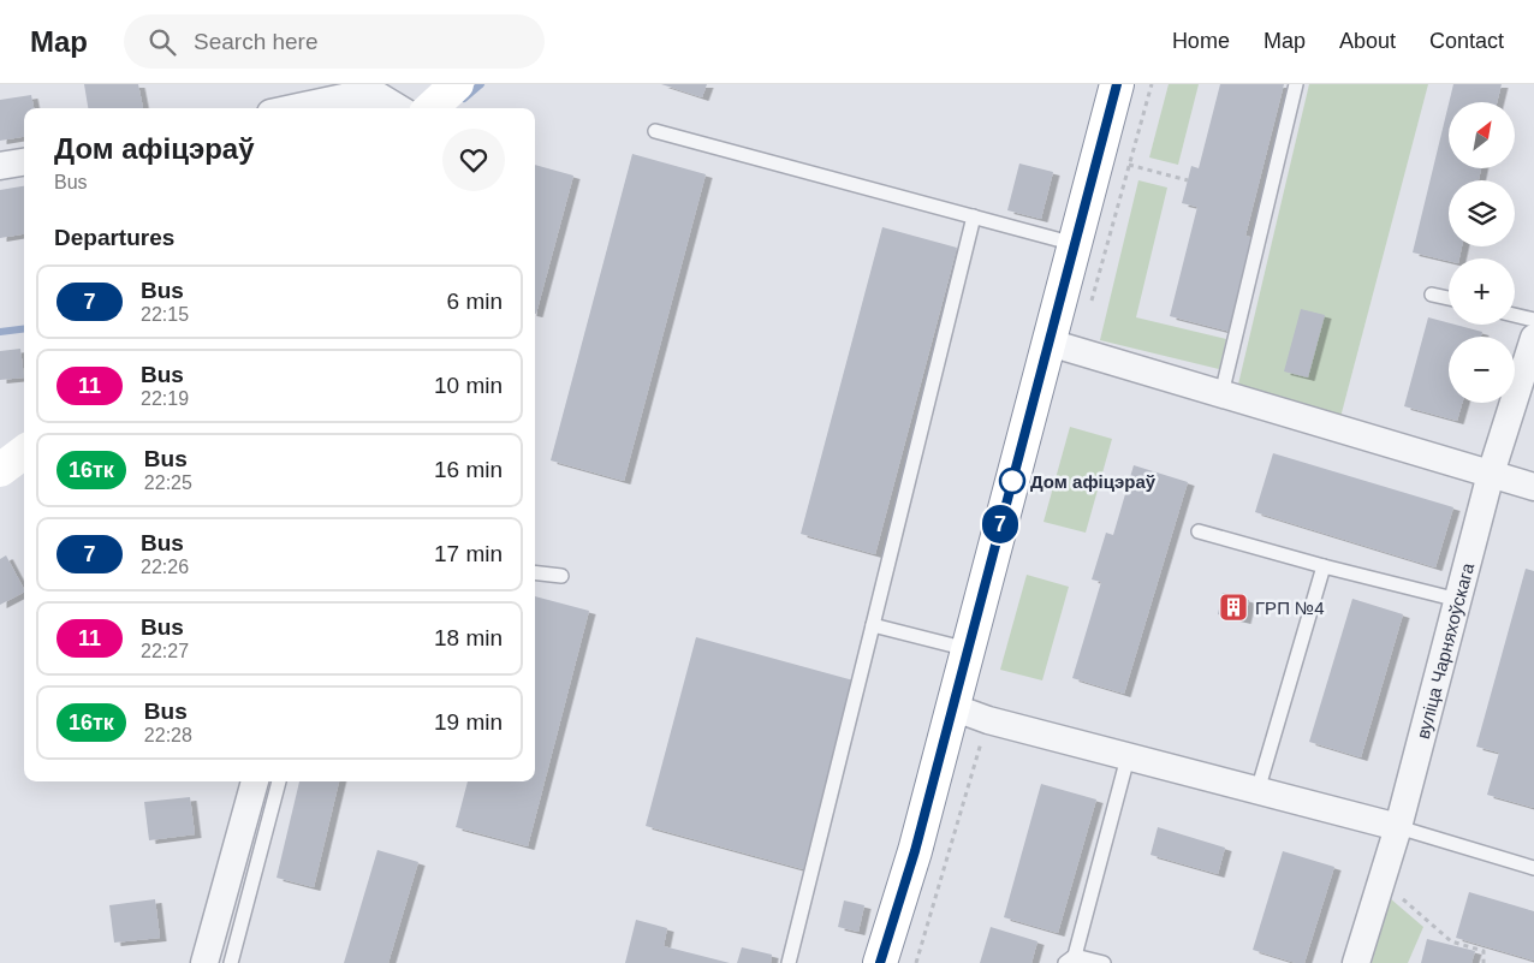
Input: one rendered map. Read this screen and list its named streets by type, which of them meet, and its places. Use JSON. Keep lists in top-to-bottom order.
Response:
{
  "streets": {
    "street": ["вуліца Чарняхоўскага"]
  },
  "places": {
    "other": ["Дом афіцэраў"],
    "building": ["ГРП №4"]
  },
  "lines": ["bus line 7"],
  "north": "top right",
  "page": {
    "header": "Map",
    "search": "Search here",
    "nav": [
      "Home",
      "Map",
      "About",
      "Contact"
    ],
    "on_map": "7",
    "map_buttons": ["+", "−"],
    "heading": [
      ["Дом афіцэраў", "Bus"],
      "Departures"
    ],
    "list": [
      {
        "mark": "7",
        "name": "Bus",
        "note": "22:15",
        "value": "6 min"
      },
      {
        "mark": "11",
        "name": "Bus",
        "note": "22:19",
        "value": "10 min"
      },
      {
        "mark": "16тк",
        "name": "Bus",
        "note": "22:25",
        "value": "16 min"
      },
      {
        "mark": "7",
        "name": "Bus",
        "note": "22:26",
        "value": "17 min"
      },
      {
        "mark": "11",
        "name": "Bus",
        "note": "22:27",
        "value": "18 min"
      },
      {
        "mark": "16тк",
        "name": "Bus",
        "note": "22:28",
        "value": "19 min"
      }
    ]
  }
}
